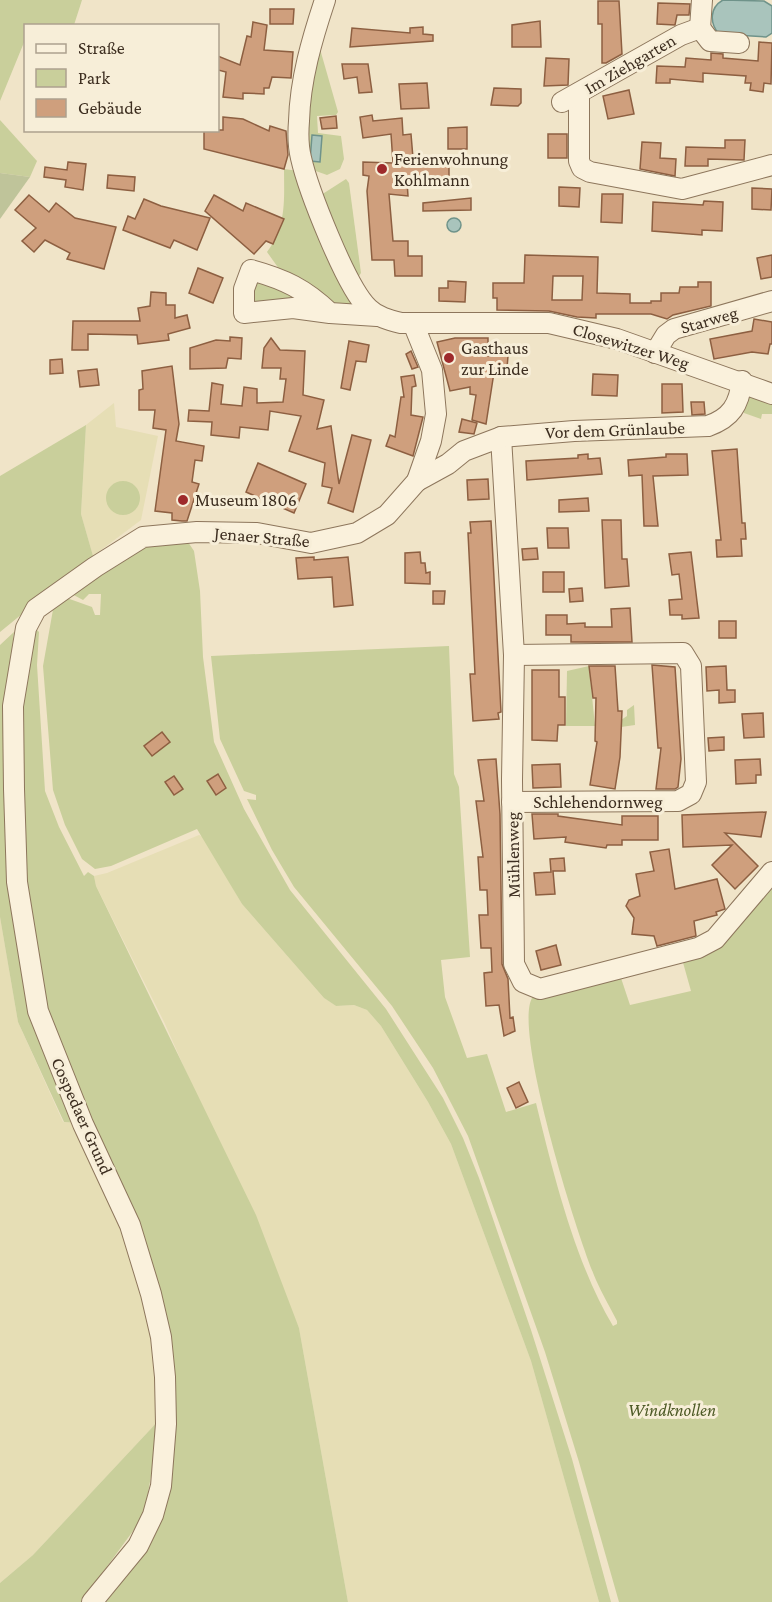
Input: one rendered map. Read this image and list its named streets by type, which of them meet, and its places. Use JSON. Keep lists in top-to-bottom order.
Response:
{
  "streets": {
    "street": [
      "Im Ziehgarten",
      "Starweg",
      "Closewitzer Weg",
      "Vor dem Grünlaube",
      "Jenaer Straße",
      "Schlehendornweg",
      "Mühlenweg",
      "Cospedaer Grund"
    ]
  },
  "crossings": [
    ["Starweg", "Closewitzer Weg"],
    ["Closewitzer Weg", "Vor dem Grünlaube"],
    ["Closewitzer Weg", "Jenaer Straße"],
    ["Vor dem Grünlaube", "Jenaer Straße"],
    ["Vor dem Grünlaube", "Mühlenweg"],
    ["Jenaer Straße", "Cospedaer Grund"],
    ["Schlehendornweg", "Mühlenweg"]
  ],
  "parks": ["Windknollen"],
  "places": ["Ferienwohnung Kohlmann", "Gasthaus zur Linde", "Museum 1806"],
  "legend": ["Straße", "Park", "Gebäude"]
}
